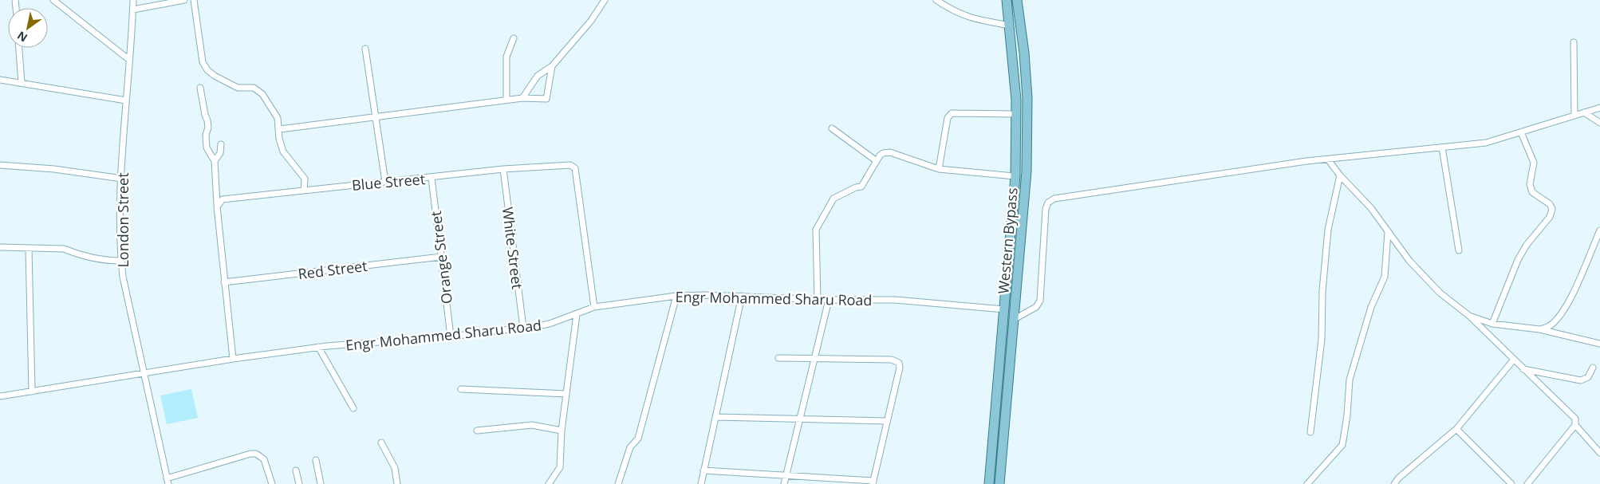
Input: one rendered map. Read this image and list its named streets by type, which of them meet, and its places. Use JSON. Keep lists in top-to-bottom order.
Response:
{
  "streets": {
    "main road": ["Western Bypass"],
    "street": [
      "Blue Street",
      "London Street",
      "White Street",
      "Orange Street",
      "Red Street",
      "Engr Mohammed Sharu Road"
    ]
  },
  "crossings": [
    ["Blue Street", "White Street"],
    ["Blue Street", "Orange Street"],
    ["Blue Street", "Engr Mohammed Sharu Road"],
    ["London Street", "Engr Mohammed Sharu Road"],
    ["Western Bypass", "Engr Mohammed Sharu Road"],
    ["White Street", "Engr Mohammed Sharu Road"],
    ["Orange Street", "Red Street"],
    ["Orange Street", "Engr Mohammed Sharu Road"]
  ],
  "north": "bottom left"
}
